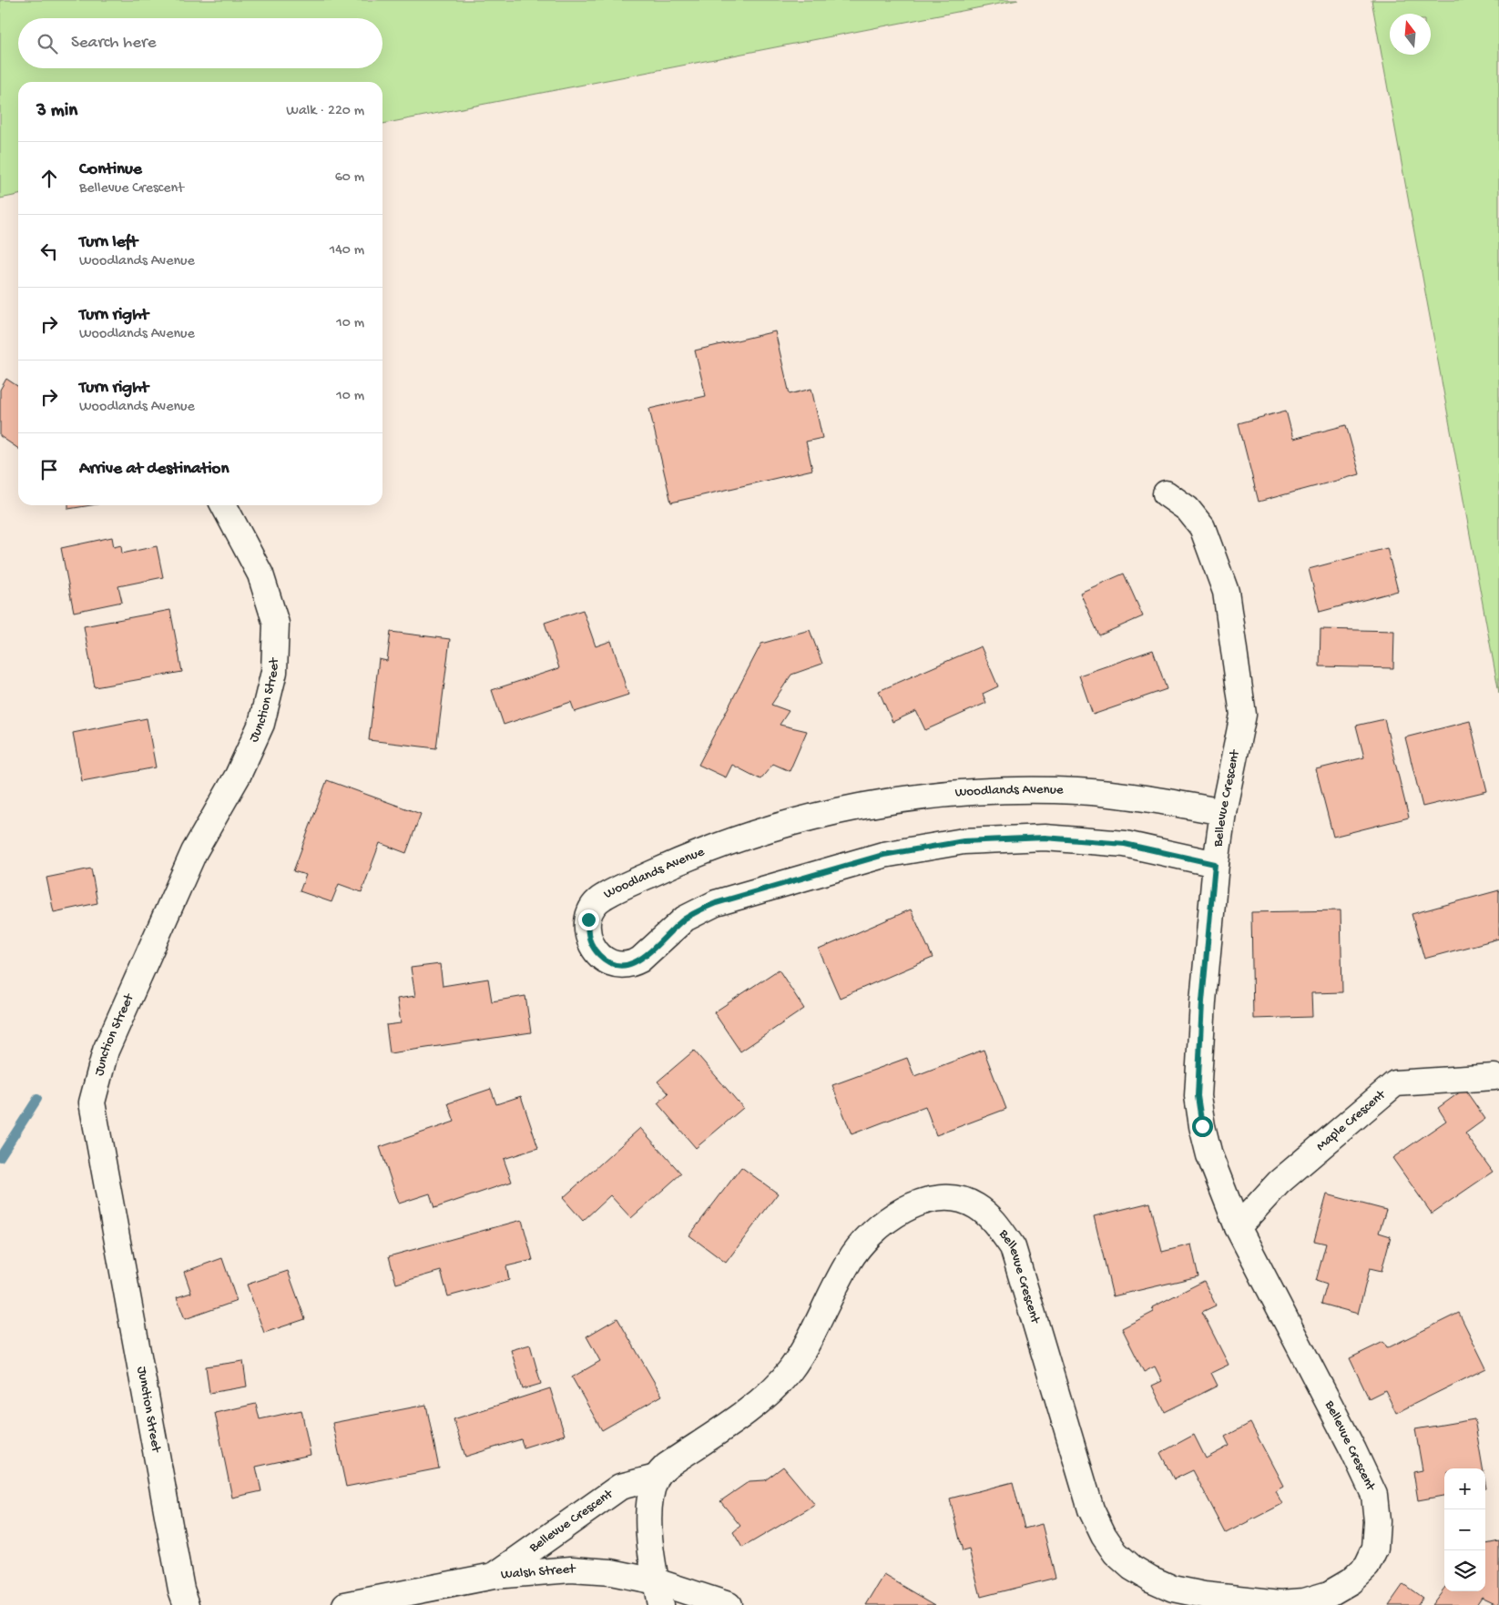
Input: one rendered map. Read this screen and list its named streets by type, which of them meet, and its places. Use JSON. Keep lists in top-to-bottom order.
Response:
{
  "streets": {
    "street": [
      "Junction Street",
      "Woodlands Avenue",
      "Bellevue Crescent",
      "Maple Crescent",
      "Walsh Street"
    ]
  },
  "crossings": [
    ["Woodlands Avenue", "Bellevue Crescent"],
    ["Bellevue Crescent", "Maple Crescent"],
    ["Bellevue Crescent", "Walsh Street"]
  ],
  "north": "top",
  "page": {
    "search": "Search here",
    "heading": ["3 min", "Walk · 220 m"],
    "list": [
      ["Continue", "Bellevue Crescent", "60 m"],
      ["Turn left", "Woodlands Avenue", "140 m"],
      ["Turn right", "Woodlands Avenue", "10 m"],
      ["Turn right", "Woodlands Avenue", "10 m"],
      "Arrive at destination"
    ],
    "map_buttons": ["+", "−"]
  }
}
